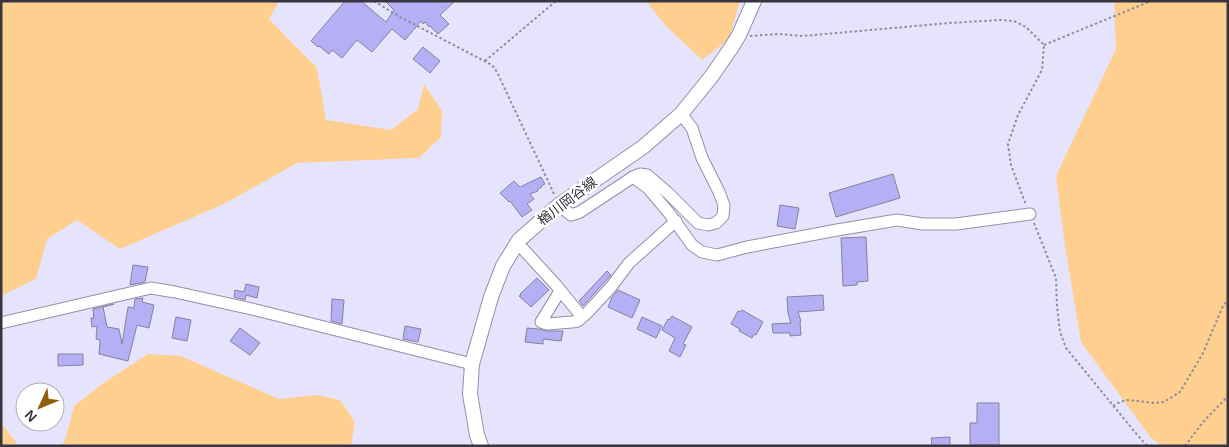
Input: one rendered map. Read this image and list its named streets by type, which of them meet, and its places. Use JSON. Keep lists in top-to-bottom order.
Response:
{
  "streets": {
    "main road": ["楢川岡谷線"]
  },
  "north": "bottom left"
}
